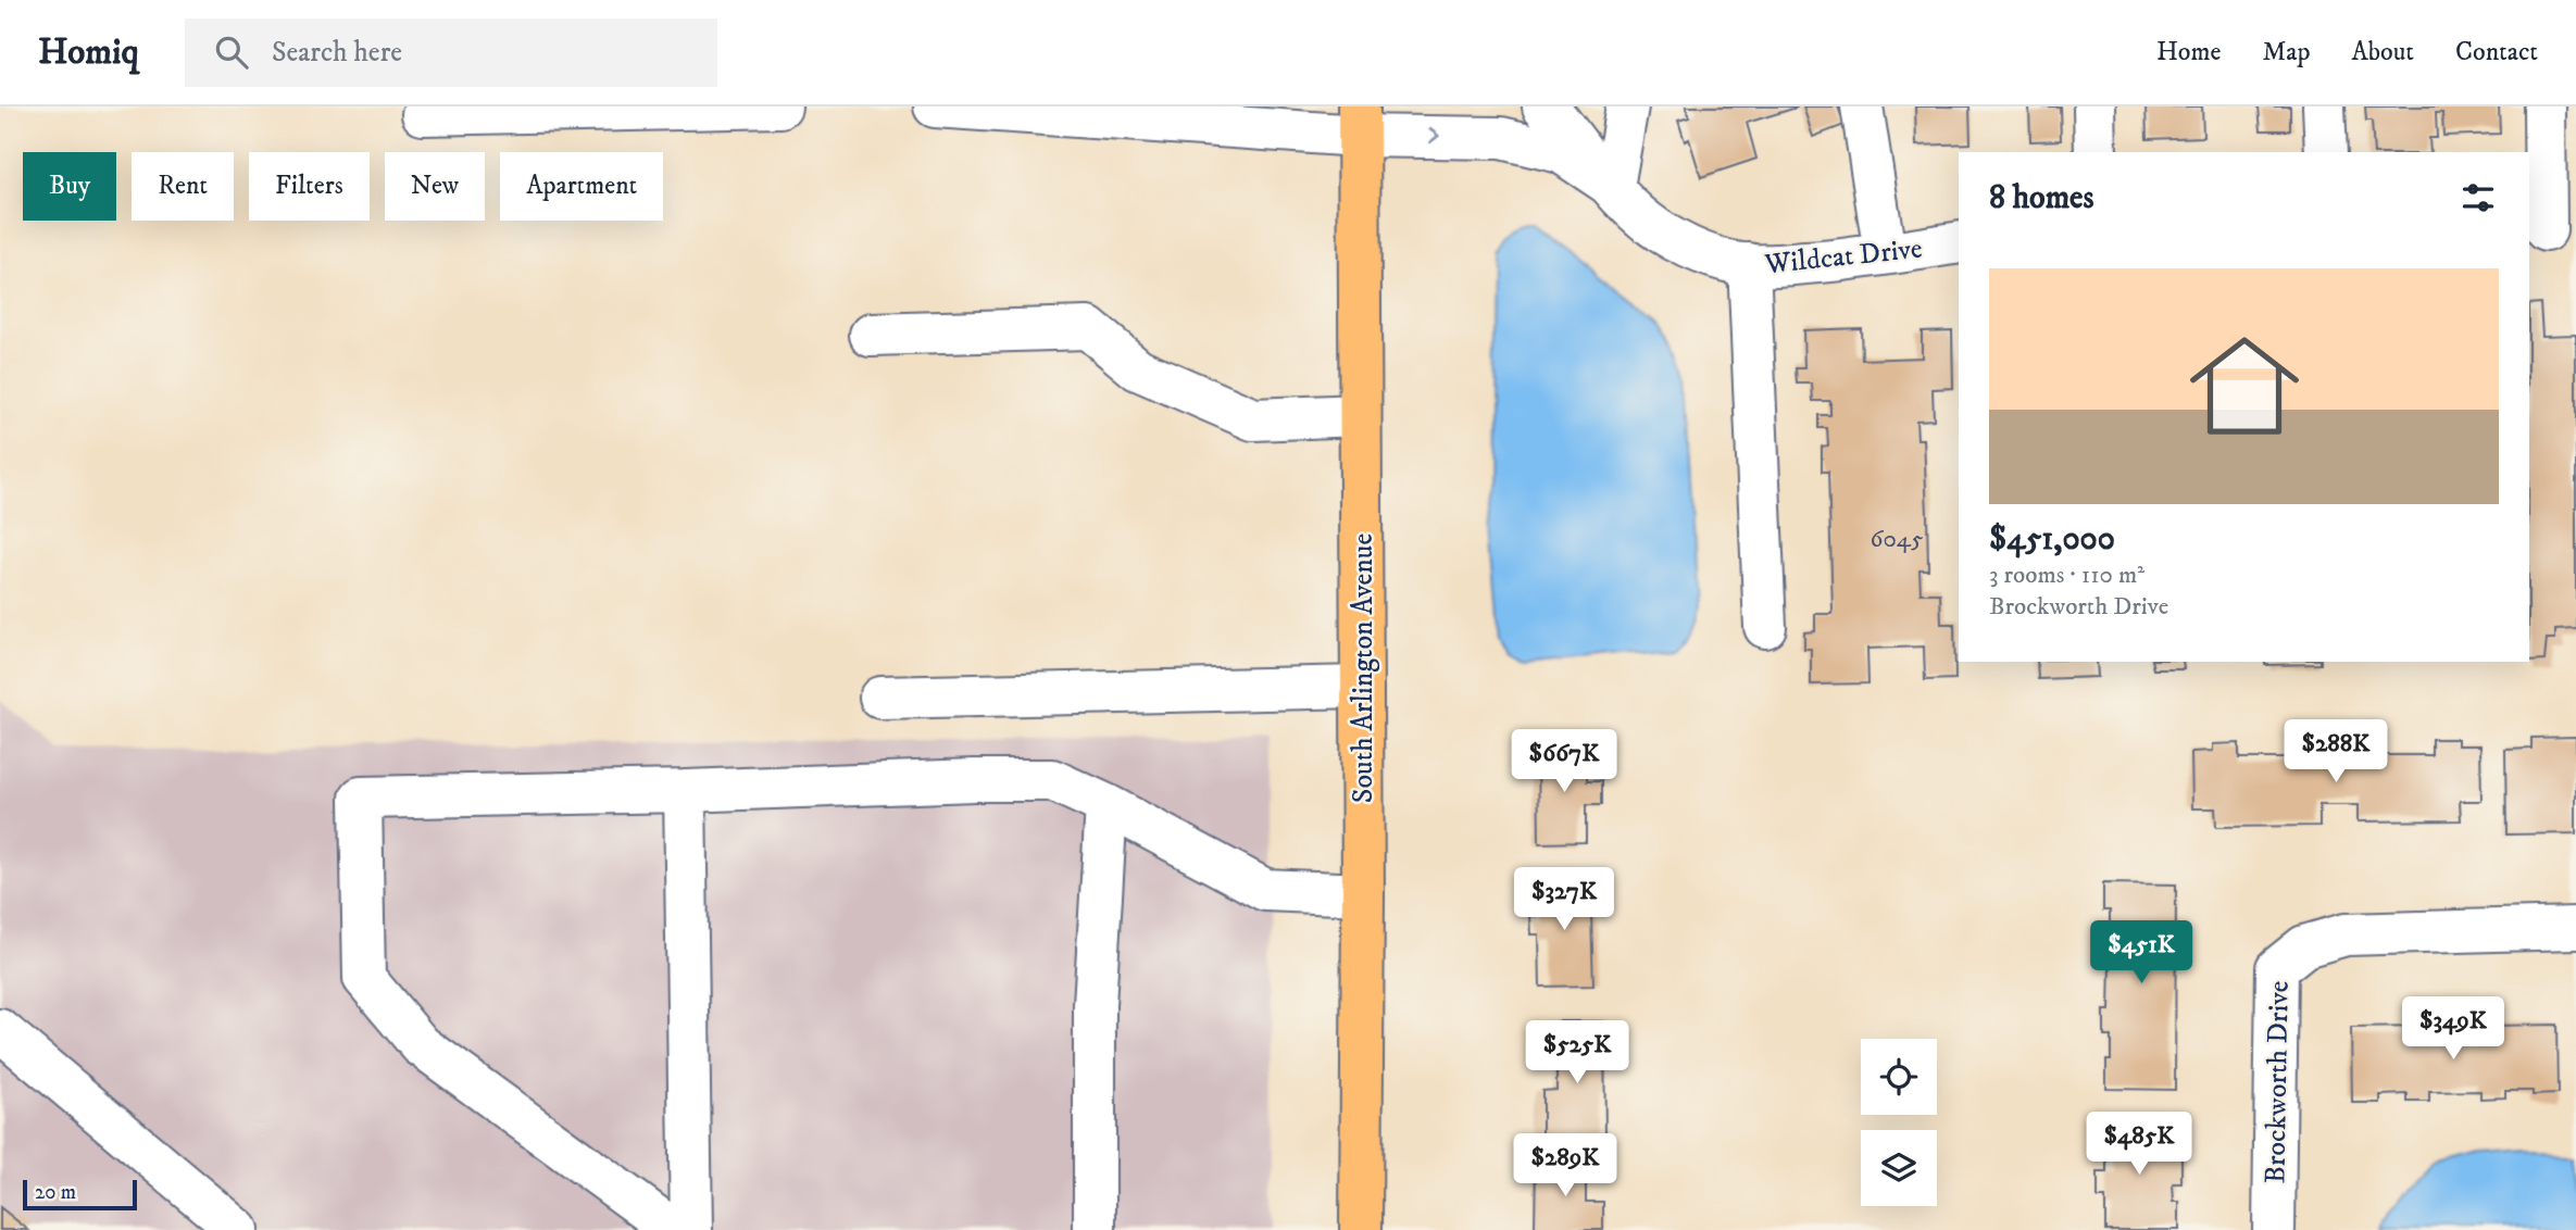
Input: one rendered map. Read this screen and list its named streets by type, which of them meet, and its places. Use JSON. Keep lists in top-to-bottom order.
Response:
{
  "streets": {
    "main road": ["South Arlington Avenue"],
    "street": ["Wildcat Drive", "Brockworth Drive"]
  },
  "crossings": [
    ["Wildcat Drive", "South Arlington Avenue"]
  ],
  "house_numbers": ["6045"],
  "scale_bar": "20 m",
  "page": {
    "header": "Homiq",
    "search": "Search here",
    "nav": [
      "Home",
      "Map",
      "About",
      "Contact"
    ],
    "chip": [
      "Buy",
      "Rent",
      "Filters",
      "New",
      "Apartment"
    ],
    "heading": "8 homes",
    "list": [
      {
        "name": "$451,000",
        "note": "3 rooms · 110 m² · Brockworth Drive"
      }
    ],
    "price": [
      "$288K",
      "$667K",
      "$327K",
      "$451K",
      "$349K",
      "$525K",
      "$485K",
      "$289K"
    ],
    "scale": "20 m"
  }
}
